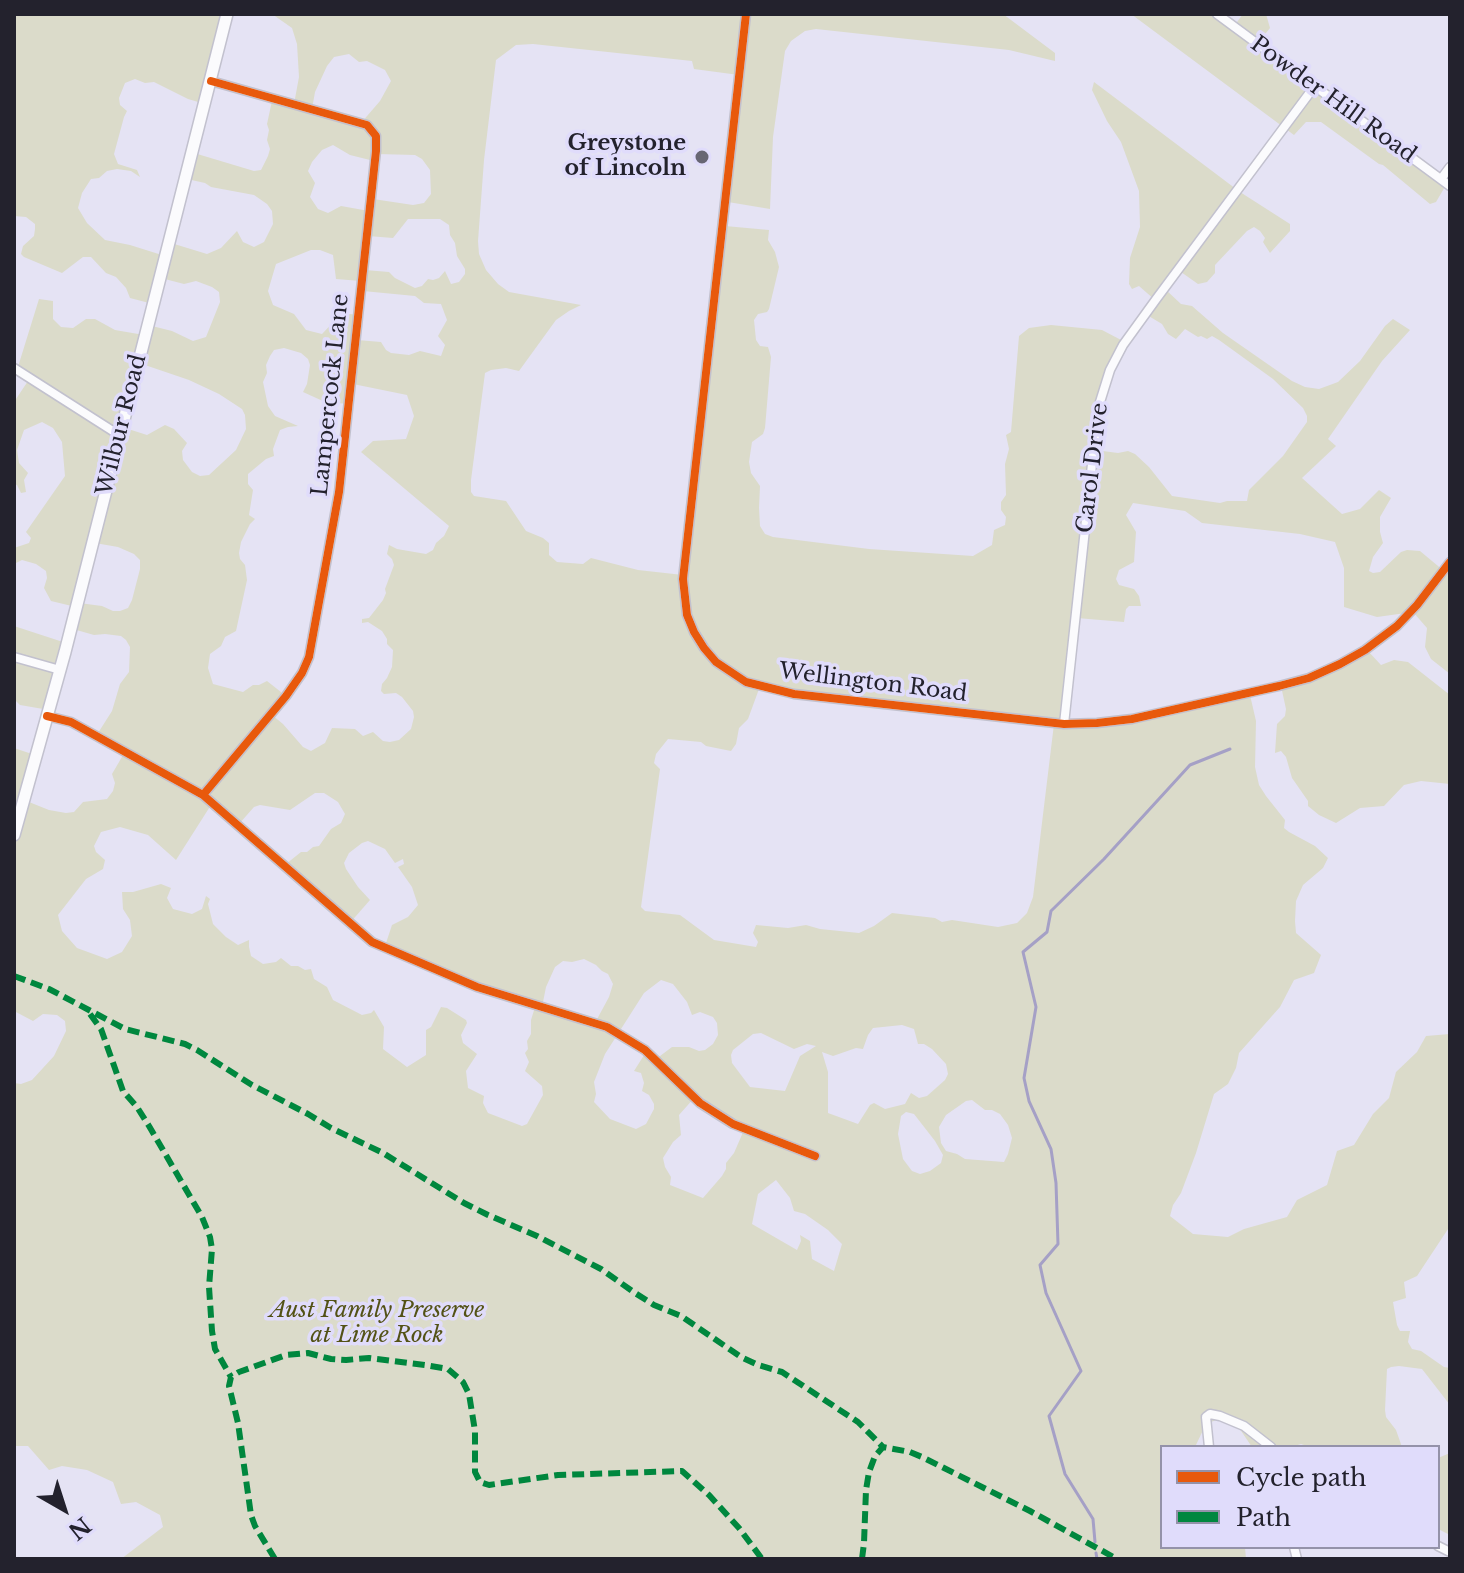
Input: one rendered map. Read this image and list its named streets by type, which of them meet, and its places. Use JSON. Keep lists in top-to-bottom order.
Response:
{
  "streets": {
    "street": [
      "Powder Hill Road",
      "Lampercock Lane",
      "Wilbur Road",
      "Carol Drive",
      "Wellington Road"
    ]
  },
  "crossings": [
    ["Powder Hill Road", "Carol Drive"],
    ["Lampercock Lane", "Wilbur Road"],
    ["Carol Drive", "Wellington Road"]
  ],
  "parks": ["Aust Family Preserve at Lime Rock"],
  "places": ["Greystone of Lincoln"],
  "legend": ["Cycle path", "Path"],
  "north": "bottom right"
}
